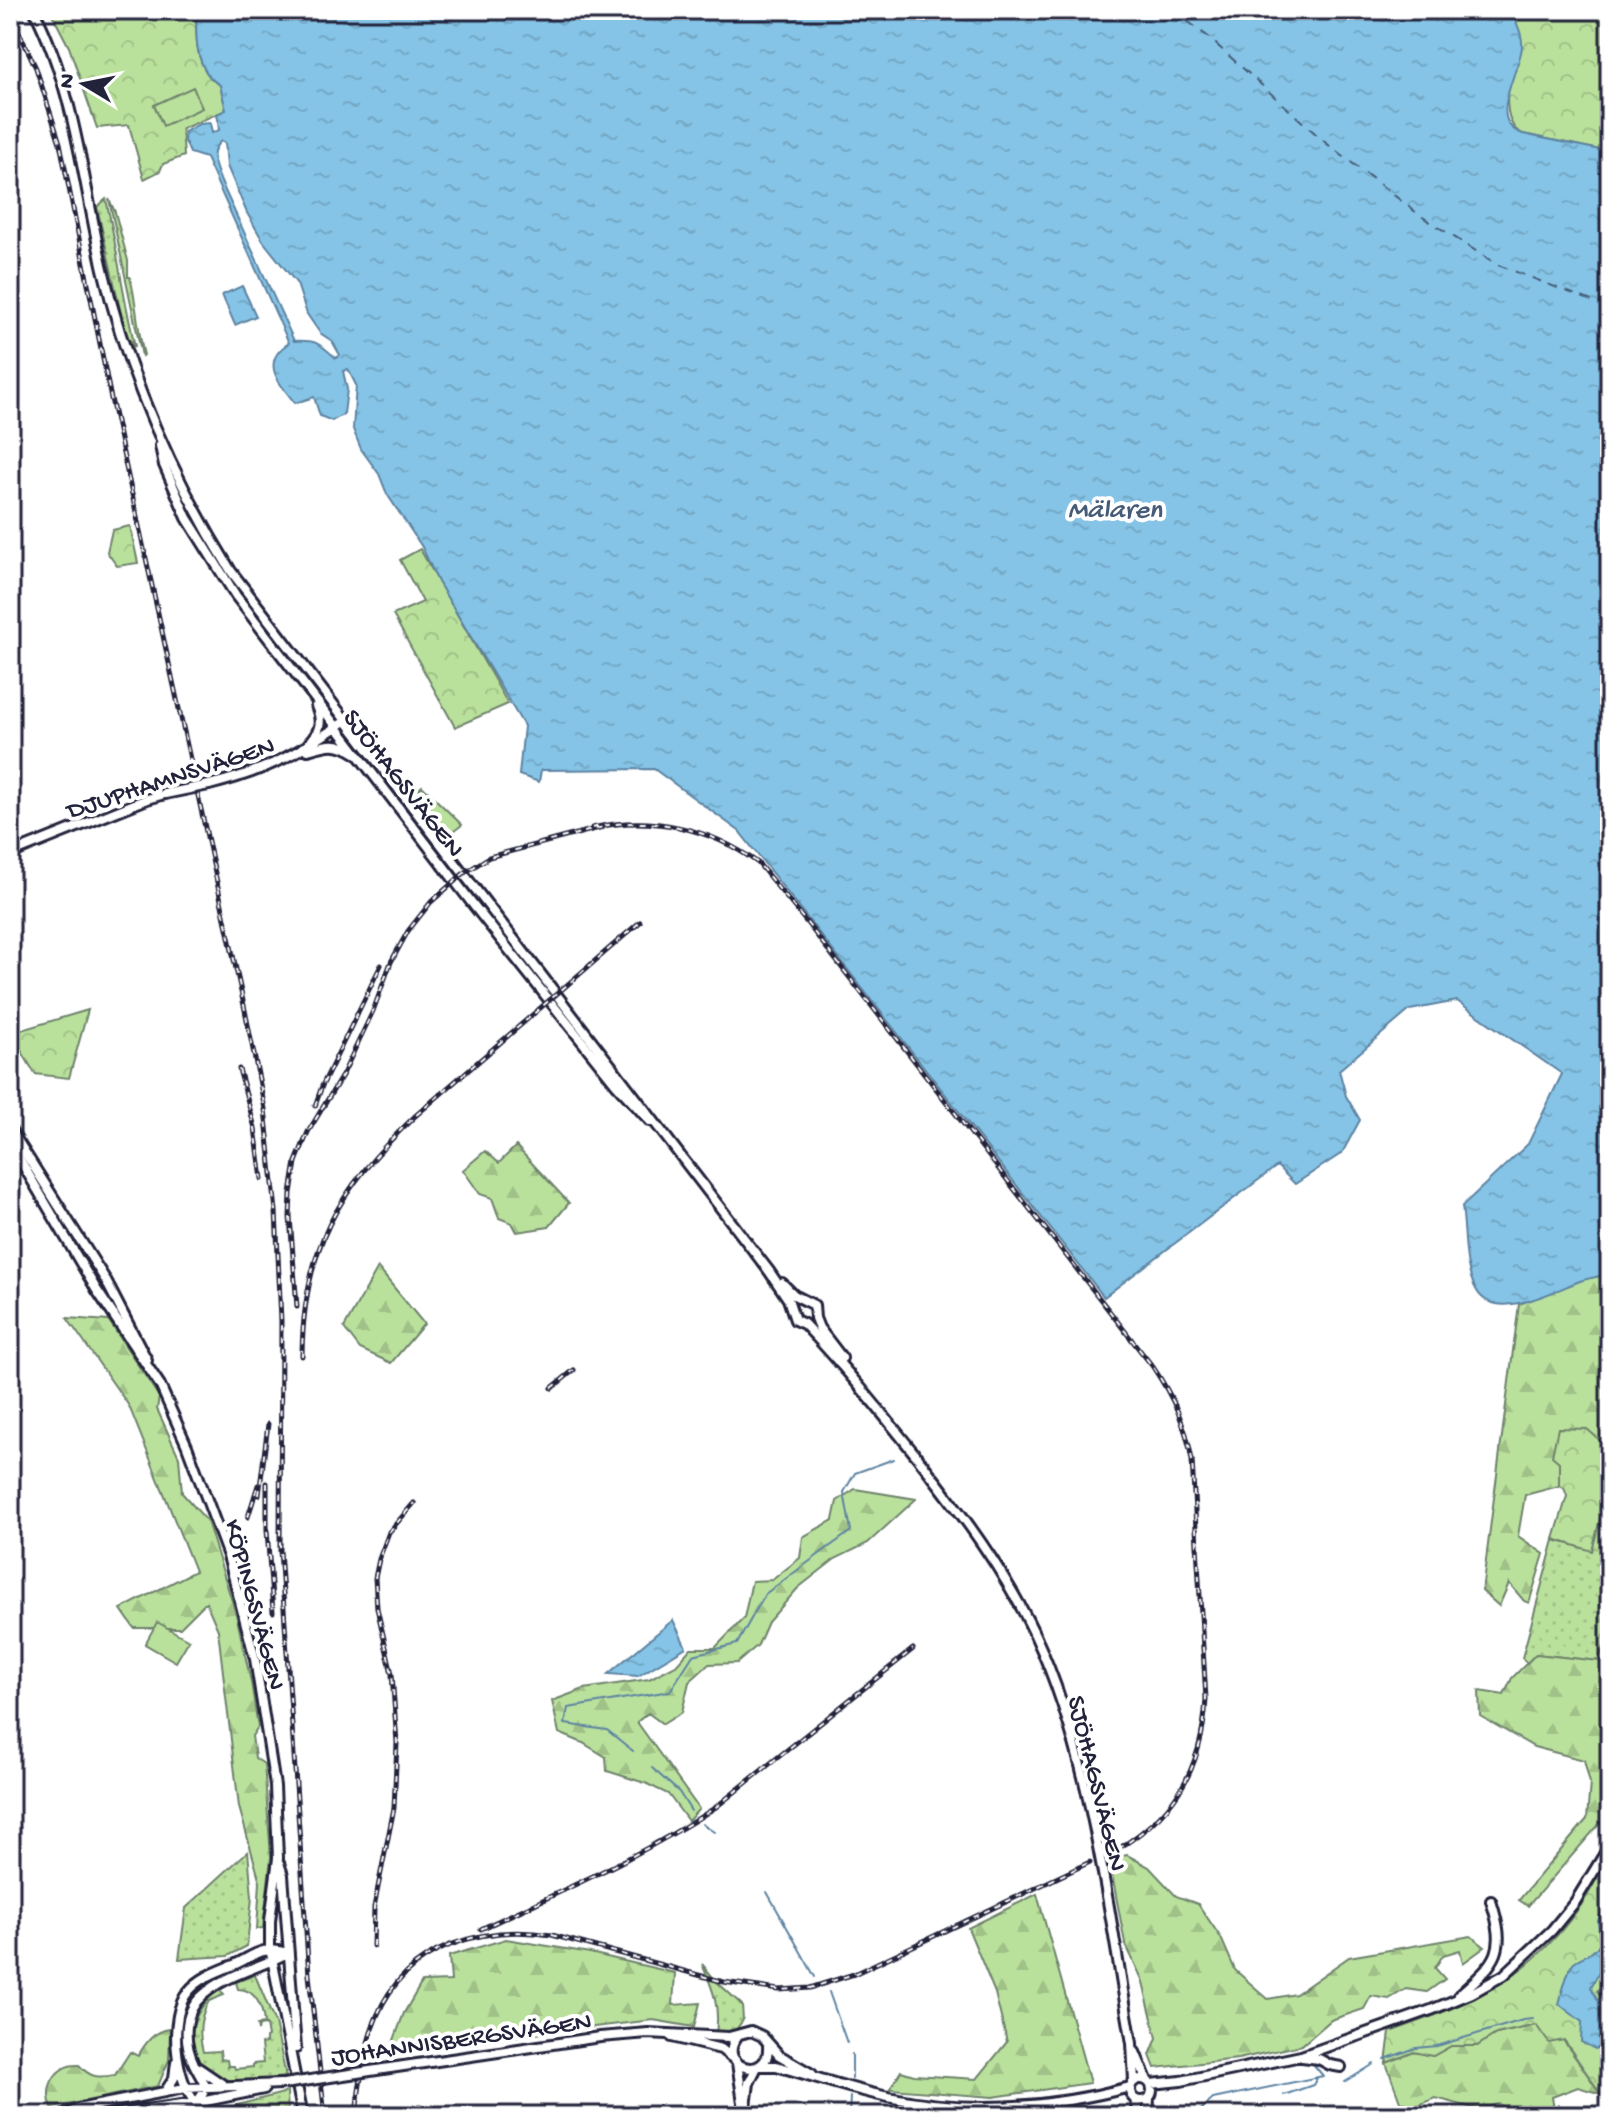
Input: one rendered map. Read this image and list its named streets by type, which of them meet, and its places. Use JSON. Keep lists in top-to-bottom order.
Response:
{
  "streets": {
    "main road": [
      "DJUPHAMNSVÄGEN",
      "SJÖHAGSVÄGEN",
      "KÖPINGSVÄGEN",
      "JOHANNISBERGSVÄGEN"
    ]
  },
  "crossings": [
    ["DJUPHAMNSVÄGEN", "SJÖHAGSVÄGEN"]
  ],
  "water": ["Mälaren"],
  "north": "left"
}
